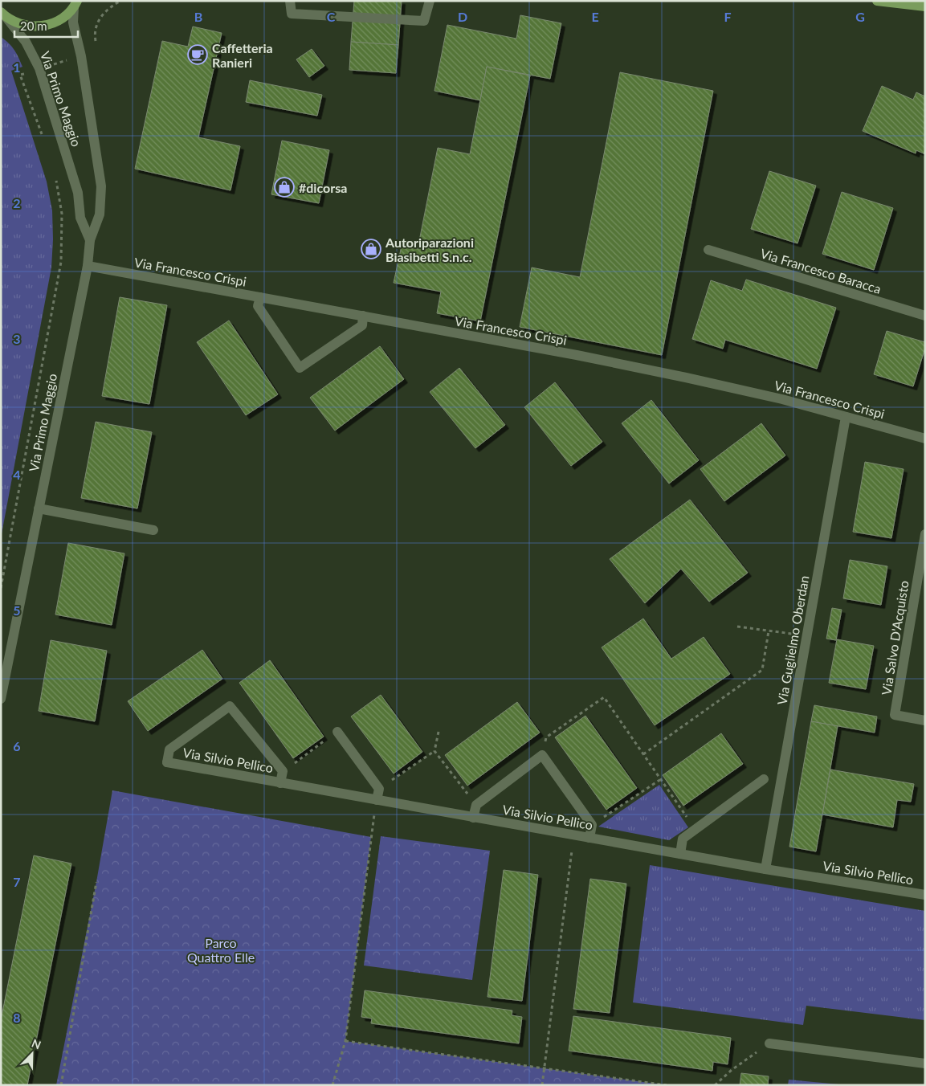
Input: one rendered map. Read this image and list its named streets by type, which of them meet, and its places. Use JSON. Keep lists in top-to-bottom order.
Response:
{
  "streets": {
    "street": [
      "Via Primo Maggio",
      "Via Francesco Baracca",
      "Via Francesco Crispi",
      "Via Salvo D'Acquisto",
      "Via Guglielmo Oberdan",
      "Via Silvio Pellico"
    ]
  },
  "crossings": [
    ["Via Primo Maggio", "Via Francesco Crispi"],
    ["Via Francesco Crispi", "Via Guglielmo Oberdan"],
    ["Via Guglielmo Oberdan", "Via Silvio Pellico"]
  ],
  "parks": ["Parco Quattro Elle"],
  "places": {
    "cafe": ["Caffetteria Ranieri"],
    "shop": ["#dicorsa", "Autoriparazioni Biasibetti S.n.c."]
  },
  "scale_bar": "20 m",
  "north": "top right",
  "grid": {
    "columns": [
      "B",
      "C",
      "D",
      "E",
      "F",
      "G"
    ],
    "rows": [
      "1",
      "2",
      "3",
      "4",
      "5",
      "6",
      "7",
      "8"
    ]
  }
}
